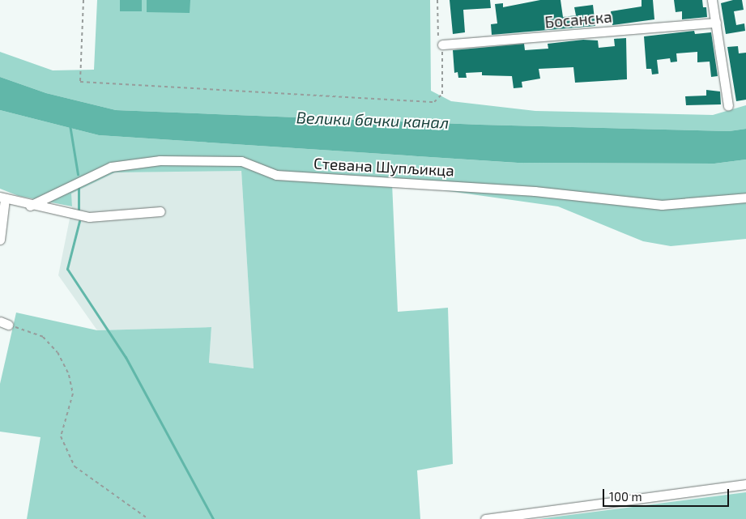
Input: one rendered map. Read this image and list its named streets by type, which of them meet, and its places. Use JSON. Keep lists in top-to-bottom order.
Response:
{
  "streets": {
    "street": ["Босанска", "Стевана Шупљикца"]
  },
  "water": ["Велики бачки канал"],
  "scale_bar": "100 m"
}
